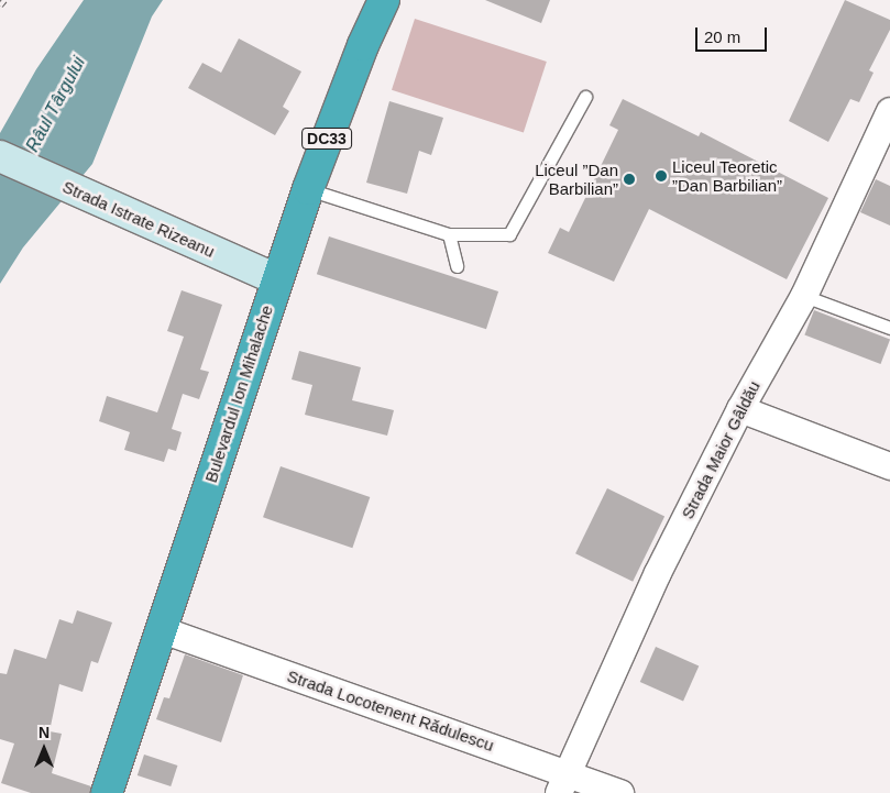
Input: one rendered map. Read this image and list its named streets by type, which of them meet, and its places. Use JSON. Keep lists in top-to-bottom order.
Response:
{
  "streets": {
    "highway": ["DC33", "Bulevardul Ion Mihalache"],
    "street": ["Strada Istrate Rizeanu", "Strada Maior Gâldău", "Strada Locotenent Rădulescu"]
  },
  "crossings": [
    ["Strada Istrate Rizeanu", "Bulevardul Ion Mihalache"],
    ["Bulevardul Ion Mihalache", "Strada Locotenent Rădulescu"],
    ["Strada Maior Gâldău", "Strada Locotenent Rădulescu"]
  ],
  "water": ["Râul Târgului"],
  "places": ["Liceul Teoretic ”Dan Barbilian”", "Liceul ”Dan Barbilian”"],
  "scale_bar": "20 m",
  "north": "top"
}
